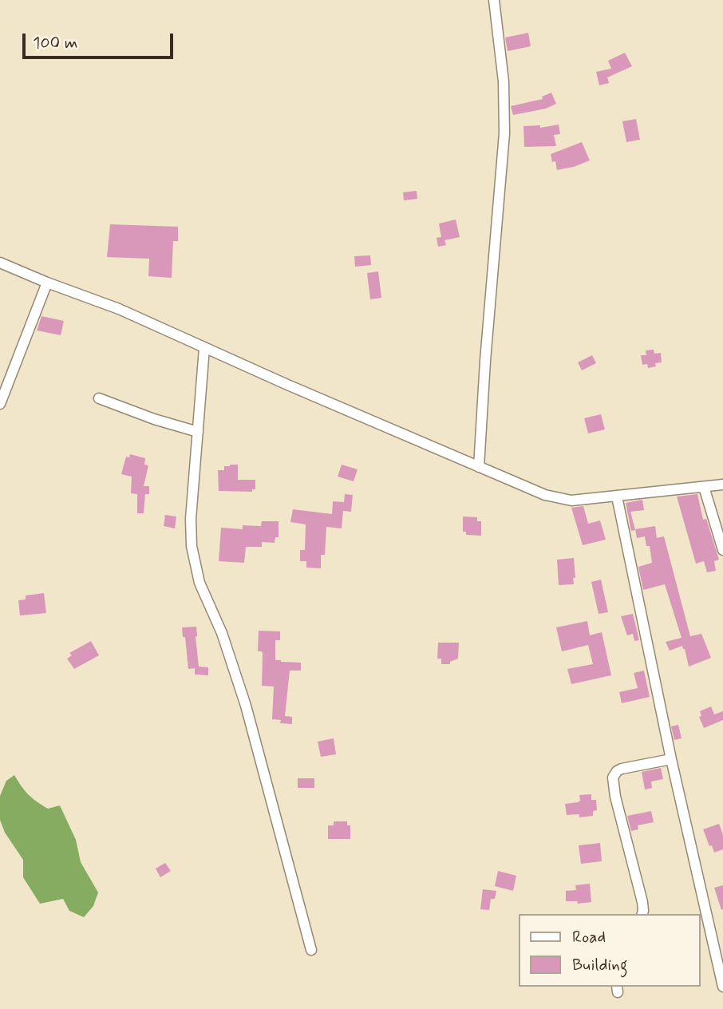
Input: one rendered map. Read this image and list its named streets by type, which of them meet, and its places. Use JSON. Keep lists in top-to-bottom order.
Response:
{
  "legend": ["Road", "Building"],
  "scale_bar": "100 m"
}
